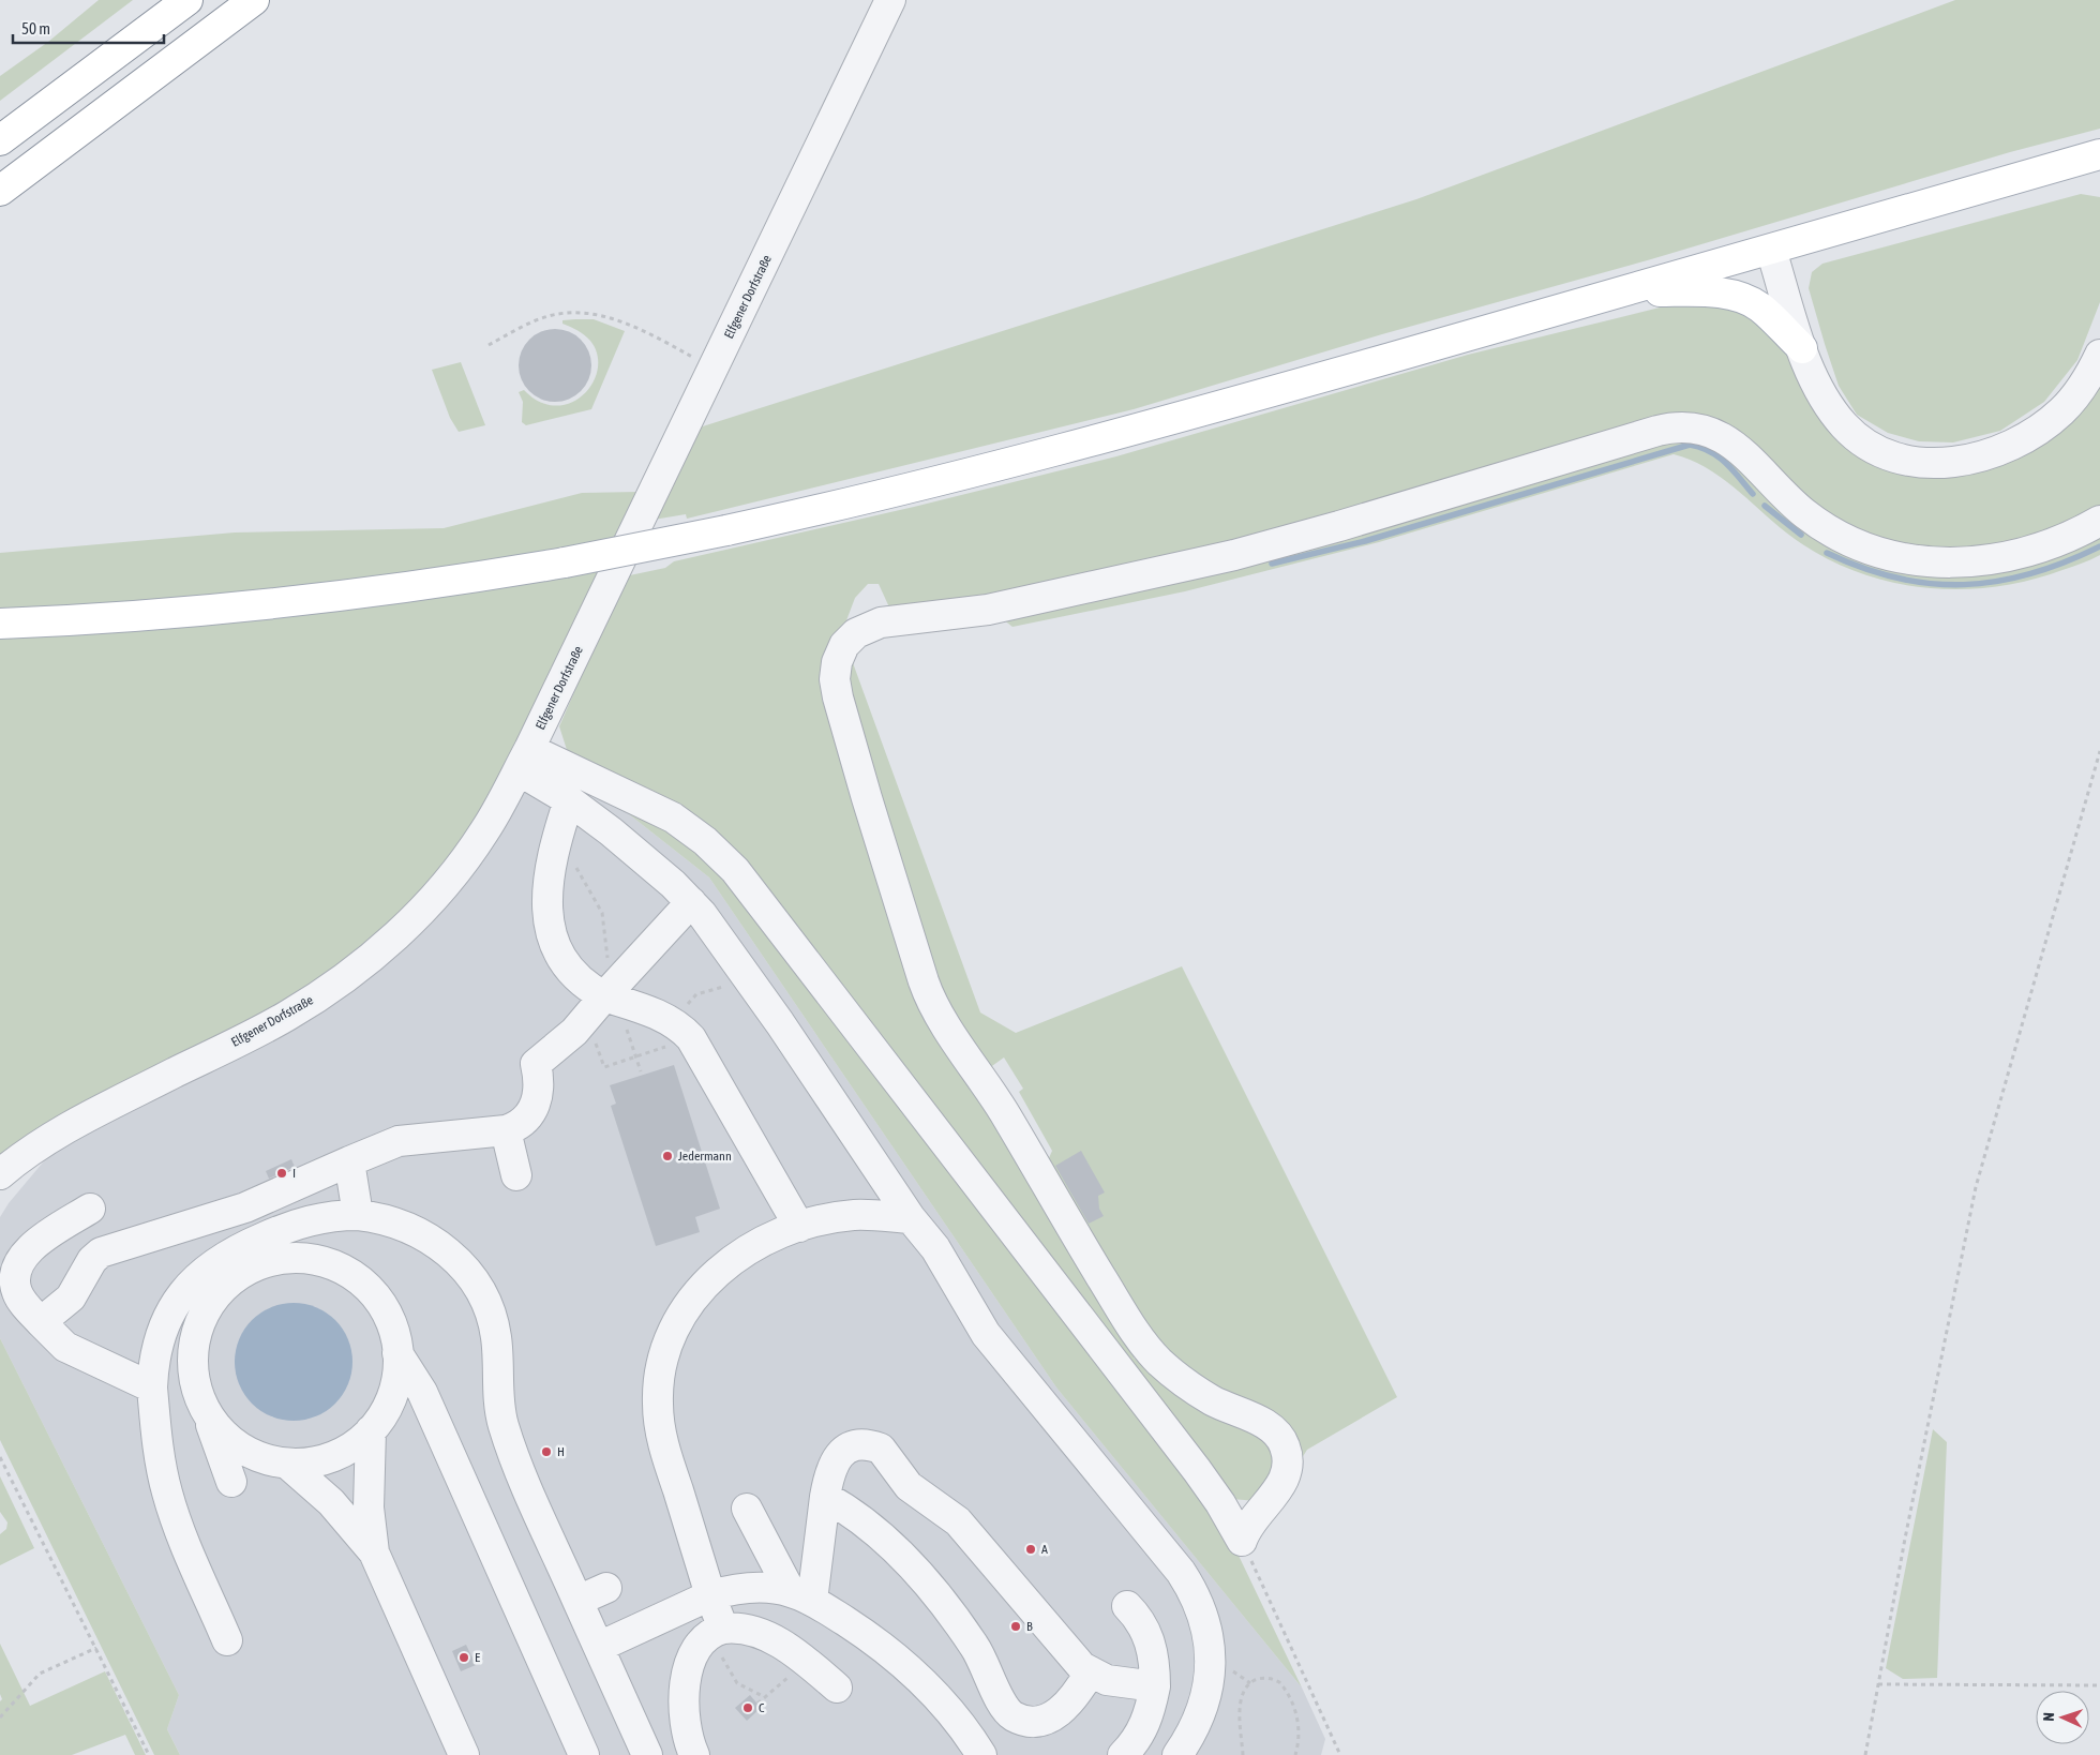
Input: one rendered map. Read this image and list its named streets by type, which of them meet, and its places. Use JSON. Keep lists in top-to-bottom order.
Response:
{
  "streets": {
    "street": ["Elfgener Dorfstraße"]
  },
  "places": [
    "Jedermann",
    "I",
    "H",
    "A",
    "B",
    "E",
    "C"
  ],
  "scale_bar": "50 m",
  "north": "left"
}
